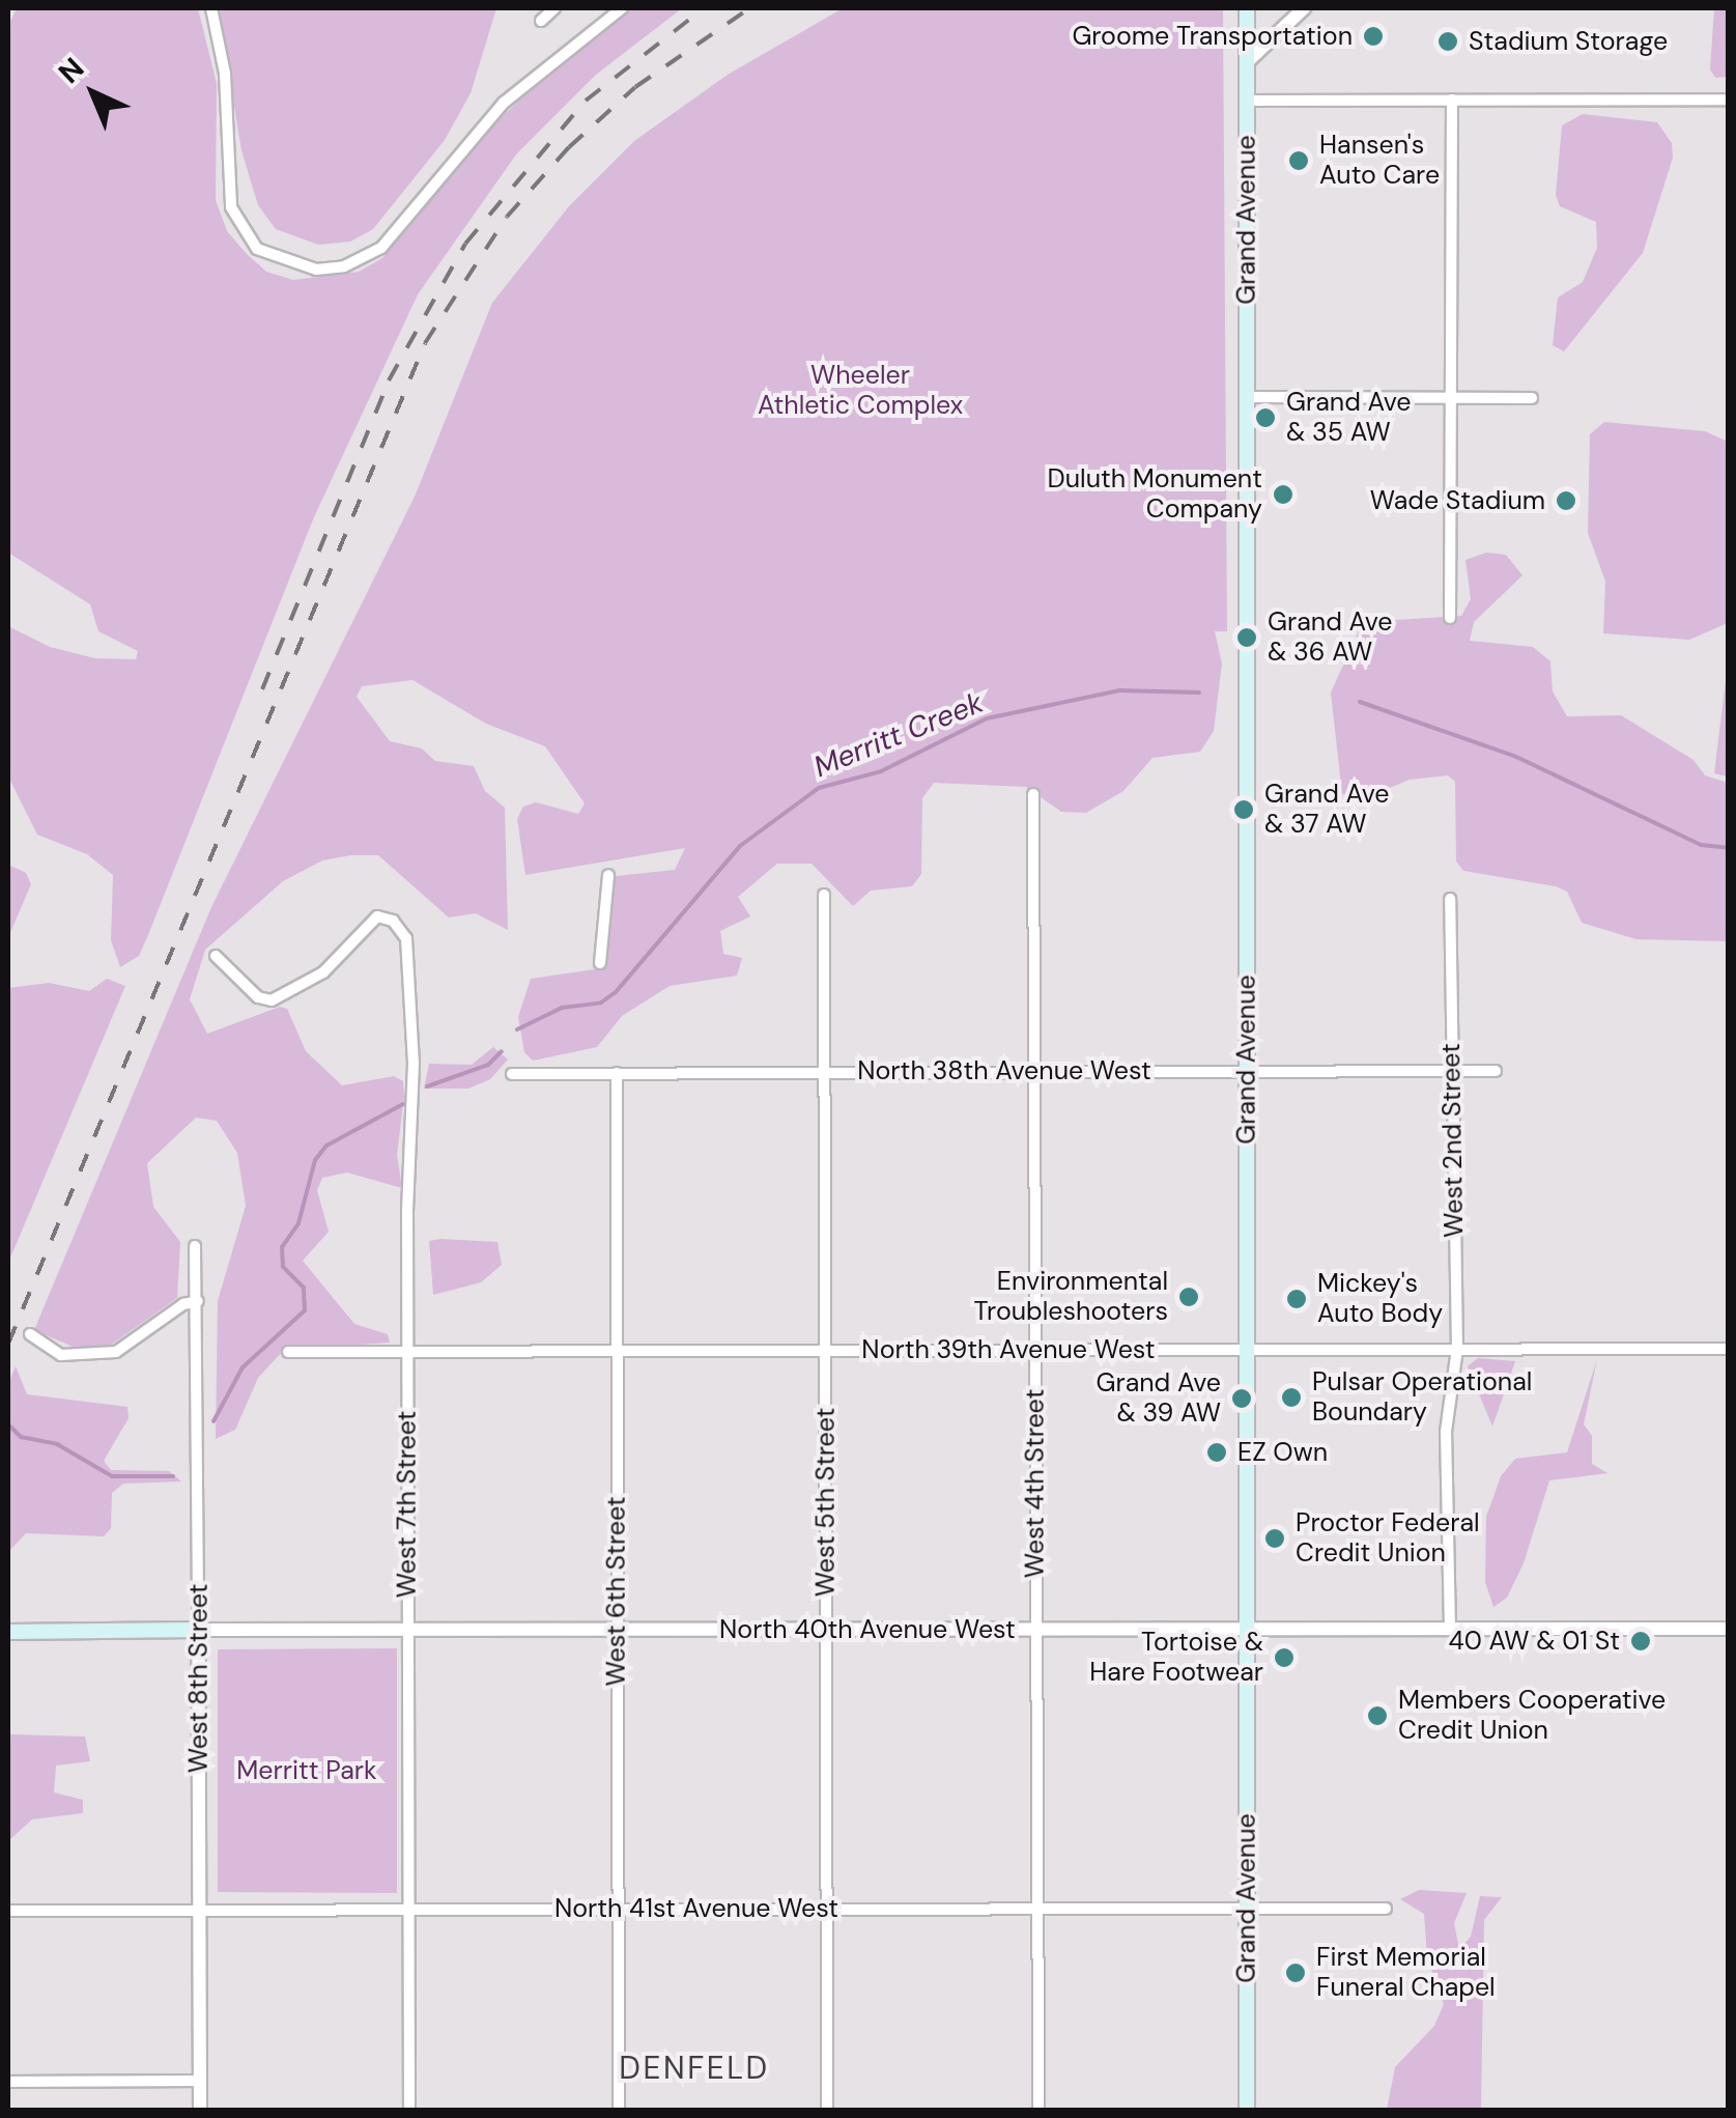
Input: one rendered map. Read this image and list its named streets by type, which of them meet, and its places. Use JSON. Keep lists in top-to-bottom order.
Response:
{
  "streets": {
    "main road": ["Grand Avenue", "North 40th Avenue West"],
    "street": [
      "North 38th Avenue West",
      "West 2nd Street",
      "North 39th Avenue West",
      "West 4th Street",
      "West 5th Street",
      "West 7th Street",
      "West 6th Street",
      "West 8th Street",
      "North 41st Avenue West"
    ]
  },
  "crossings": [
    ["Grand Avenue", "North 38th Avenue West"],
    ["Grand Avenue", "North 39th Avenue West"],
    ["Grand Avenue", "North 40th Avenue West"],
    ["Grand Avenue", "North 41st Avenue West"],
    ["North 38th Avenue West", "West 2nd Street"],
    ["North 38th Avenue West", "West 4th Street"],
    ["North 38th Avenue West", "West 5th Street"],
    ["North 38th Avenue West", "West 6th Street"],
    ["West 2nd Street", "North 39th Avenue West"],
    ["West 2nd Street", "North 40th Avenue West"],
    ["North 39th Avenue West", "West 4th Street"],
    ["North 39th Avenue West", "West 5th Street"],
    ["North 39th Avenue West", "West 7th Street"],
    ["North 39th Avenue West", "West 6th Street"],
    ["West 4th Street", "North 40th Avenue West"],
    ["West 4th Street", "North 41st Avenue West"],
    ["West 5th Street", "North 40th Avenue West"],
    ["West 5th Street", "North 41st Avenue West"],
    ["West 7th Street", "North 40th Avenue West"],
    ["West 7th Street", "North 41st Avenue West"],
    ["West 6th Street", "North 40th Avenue West"],
    ["West 6th Street", "North 41st Avenue West"],
    ["North 40th Avenue West", "West 8th Street"],
    ["West 8th Street", "North 41st Avenue West"]
  ],
  "districts": ["DENFELD"],
  "water": ["Merritt Creek"],
  "parks": ["Wheeler Athletic Complex", "Merritt Park"],
  "places": [
    "Groome Transportation",
    "Stadium Storage",
    "Hansen's Auto Care",
    "Grand Ave & 35 AW",
    "Duluth Monument Company",
    "Wade Stadium",
    "Grand Ave & 36 AW",
    "Grand Ave & 37 AW",
    "Environmental Troubleshooters",
    "Mickey's Auto Body",
    "Pulsar Operational Boundary",
    "Grand Ave & 39 AW",
    "EZ Own",
    "Proctor Federal Credit Union",
    "40 AW & 01 St",
    "Tortoise & Hare Footwear",
    "Members Cooperative Credit Union",
    "First Memorial Funeral Chapel"
  ],
  "north": "top left"
}
